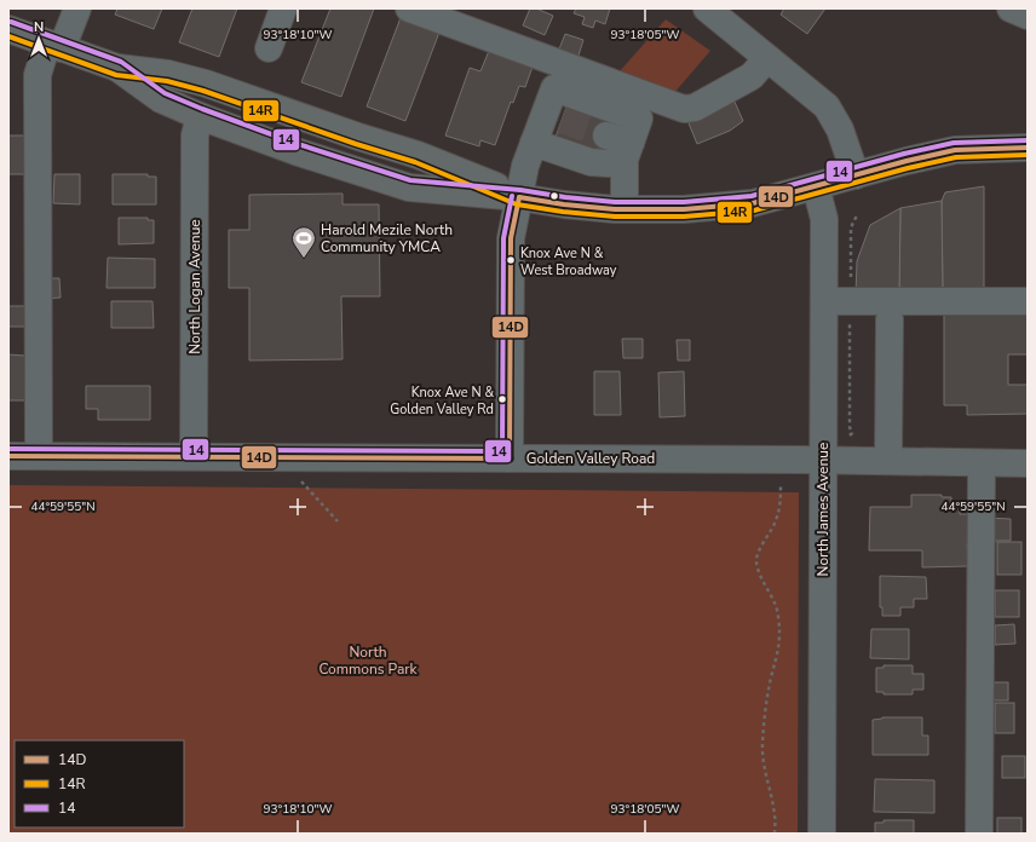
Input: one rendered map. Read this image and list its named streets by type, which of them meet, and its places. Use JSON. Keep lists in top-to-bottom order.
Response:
{
  "streets": {
    "street": ["North Logan Avenue", "Golden Valley Road", "North James Avenue"]
  },
  "crossings": [
    ["North Logan Avenue", "Golden Valley Road"],
    ["Golden Valley Road", "North James Avenue"]
  ],
  "parks": ["North Commons Park"],
  "places": {
    "sports": ["Harold Mezile North Community YMCA"],
    "other": ["Knox Ave N & West Broadway", "Knox Ave N & Golden Valley Rd"]
  },
  "lines": ["transit line 14", "transit line 14R", "transit line 14D"],
  "legend": ["14D", "14R", "14"],
  "north": "top",
  "coordinates": ["93°18'10\"W", "93°18'05\"W", "44°59'55\"N"]
}
